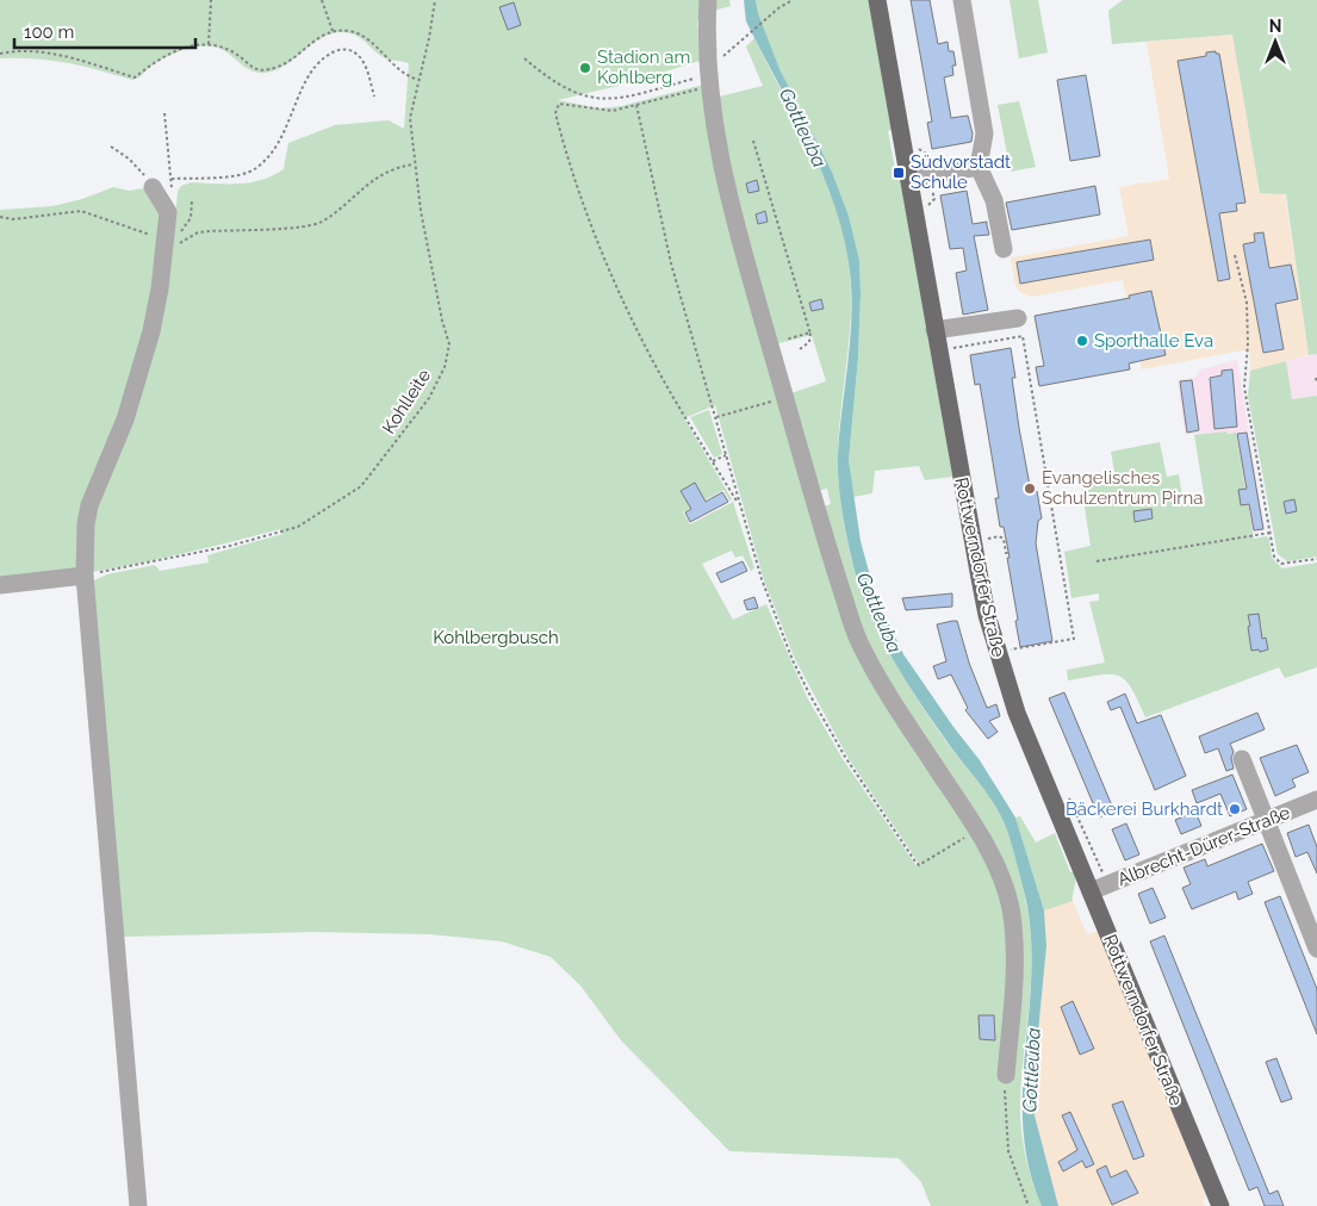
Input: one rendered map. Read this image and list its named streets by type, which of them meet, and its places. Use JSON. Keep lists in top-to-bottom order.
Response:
{
  "streets": {
    "main road": ["Rottwerndorfer Straße"],
    "street": ["Albrecht-Dürer-Straße"],
    "path": ["Kohlleite"]
  },
  "crossings": [
    ["Rottwerndorfer Straße", "Albrecht-Dürer-Straße"]
  ],
  "water": ["Gottleuba"],
  "parks": ["Kohlbergbusch"],
  "places": {
    "other": [
      "Stadion am Kohlberg",
      "Sporthalle Eva",
      "Evangelisches Schulzentrum Pirna",
      "Bäckerei Burkhardt"
    ],
    "transit": ["Südvorstadt Schule"]
  },
  "scale_bar": "100 m",
  "north": "top"
}
